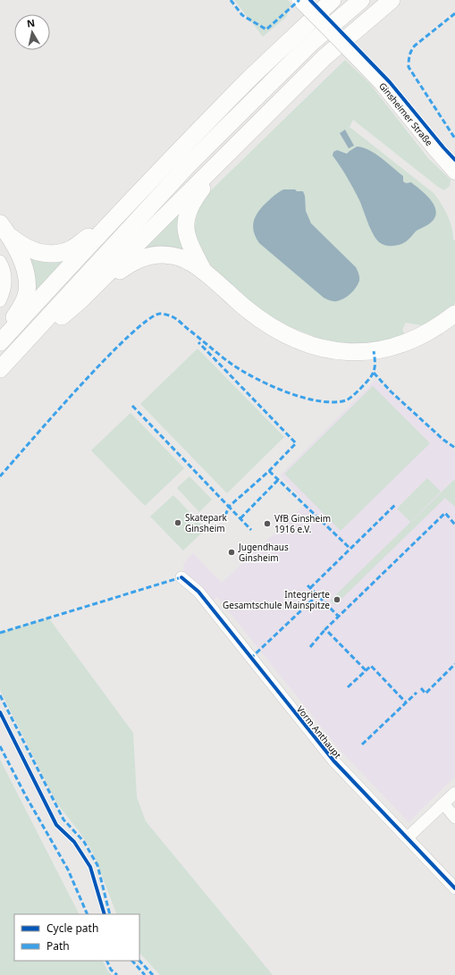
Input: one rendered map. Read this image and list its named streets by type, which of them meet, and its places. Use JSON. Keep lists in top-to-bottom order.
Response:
{
  "streets": {
    "main road": ["Ginsheimer Straße"],
    "street": ["Vorm Anthaupt"]
  },
  "places": [
    "Skatepark Ginsheim",
    "VfB Ginsheim 1916 e.V.",
    "Jugendhaus Ginsheim",
    "Integrierte Gesamtschule Mainspitze"
  ],
  "legend": ["Cycle path", "Path"],
  "north": "top"
}
